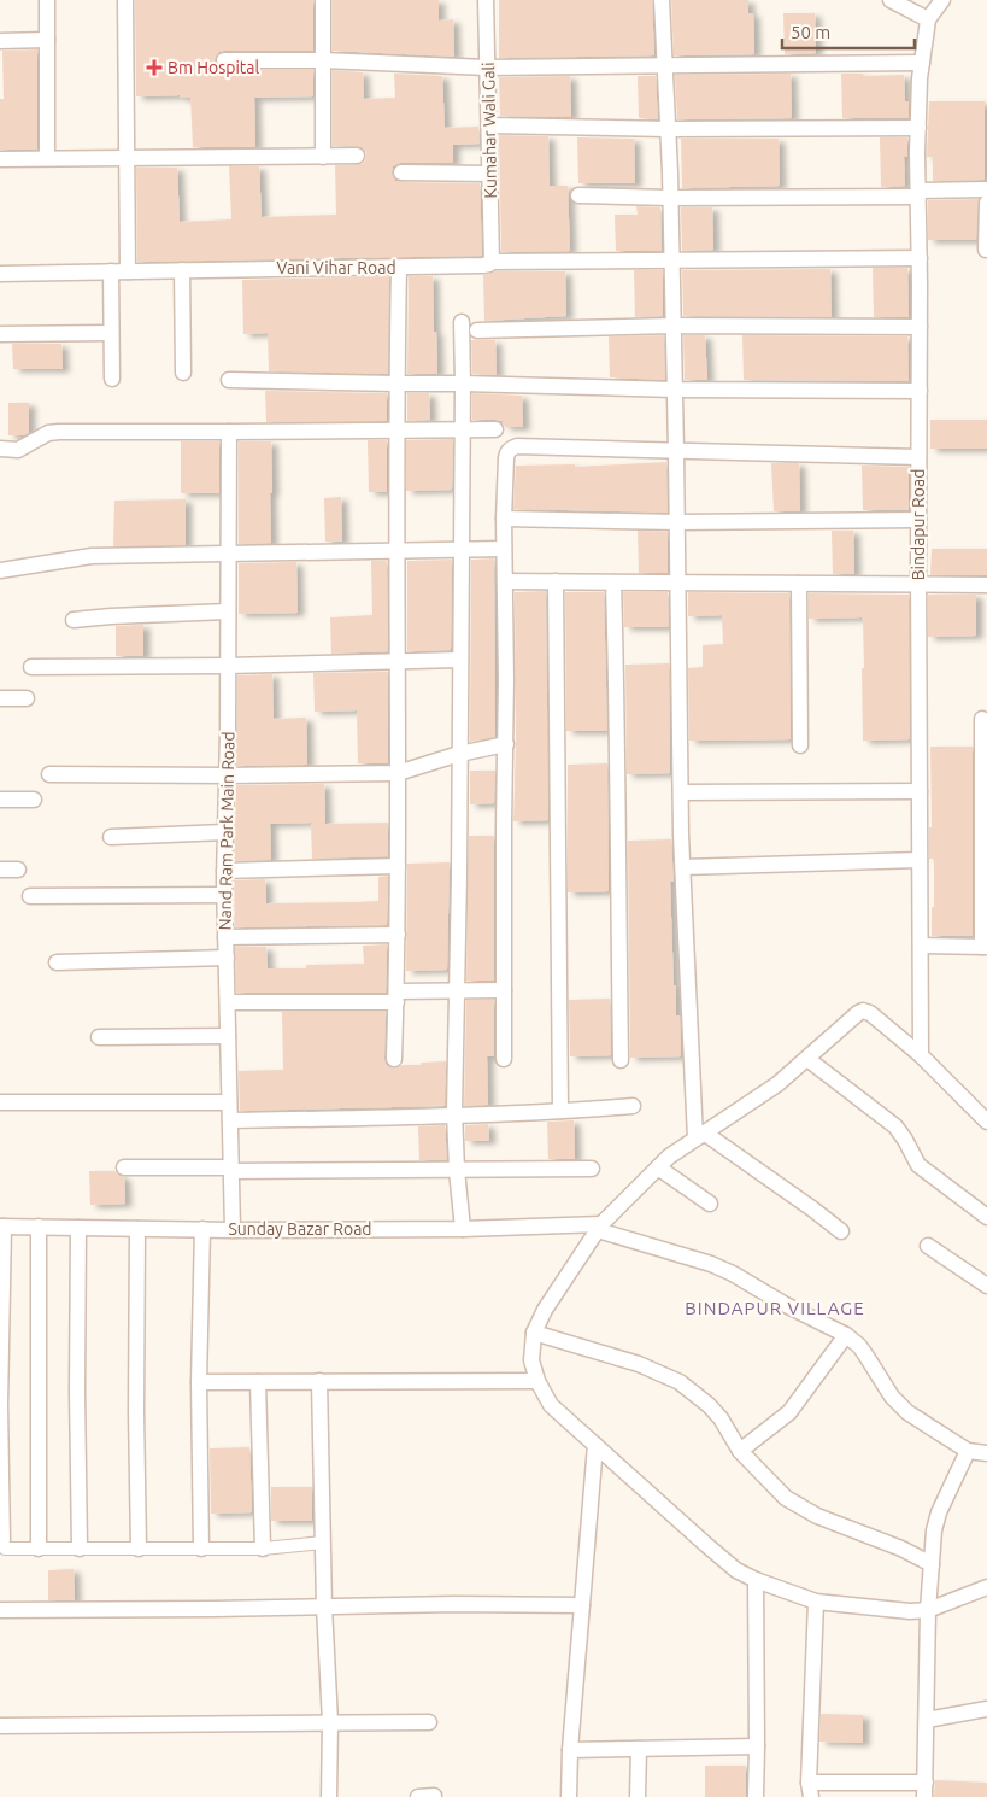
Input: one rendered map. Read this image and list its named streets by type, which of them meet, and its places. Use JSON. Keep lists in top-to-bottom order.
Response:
{
  "streets": {
    "street": [
      "Kumahar Wali Gali",
      "Vani Vihar Road",
      "Bindapur Road",
      "Nand Ram Park Main Road",
      "Sunday Bazar Road"
    ]
  },
  "crossings": [
    ["Kumahar Wali Gali", "Vani Vihar Road"],
    ["Vani Vihar Road", "Bindapur Road"],
    ["Nand Ram Park Main Road", "Sunday Bazar Road"]
  ],
  "districts": ["BINDAPUR VILLAGE"],
  "places": {
    "health": ["Bm Hospital"]
  },
  "scale_bar": "50 m"
}
